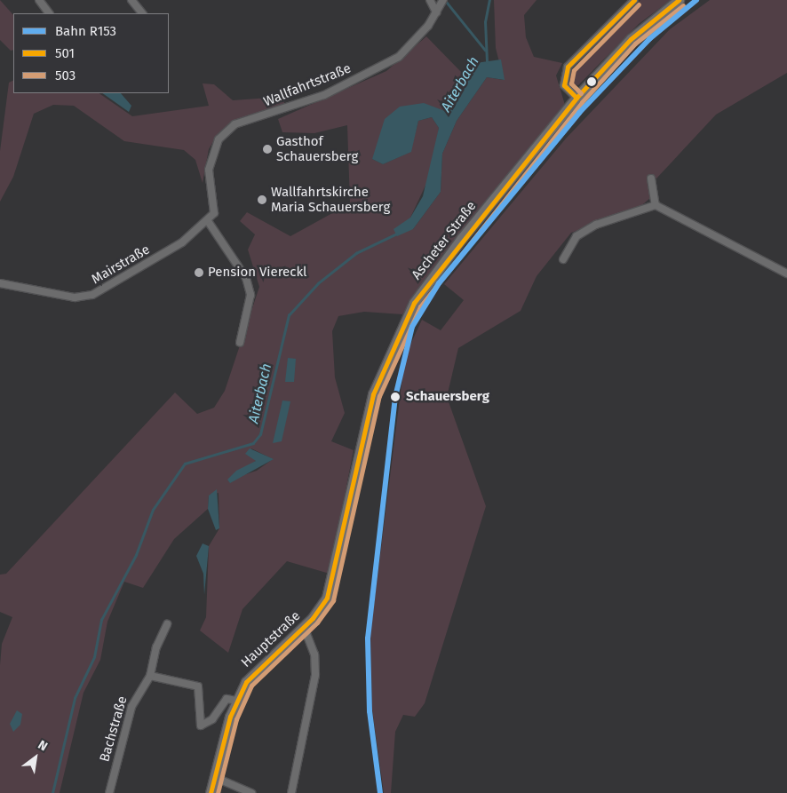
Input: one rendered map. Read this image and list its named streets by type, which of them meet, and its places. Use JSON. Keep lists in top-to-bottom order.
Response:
{
  "streets": {
    "main road": ["Ascheter Straße", "Hauptstraße"],
    "street": ["Wallfahrtstraße", "Mairstraße", "Bachstraße"]
  },
  "crossings": [
    ["Wallfahrtstraße", "Mairstraße"],
    ["Ascheter Straße", "Hauptstraße"]
  ],
  "water": ["Aiterbach"],
  "places": [
    "Gasthof Schauersberg",
    "Wallfahrtskirche Maria Schauersberg",
    "Pension Viereckl",
    "Schauersberg"
  ],
  "lines": ["rail line R153", "transit line 501", "transit line 503"],
  "legend": ["Bahn R153", "501", "503"],
  "north": "top right"
}
